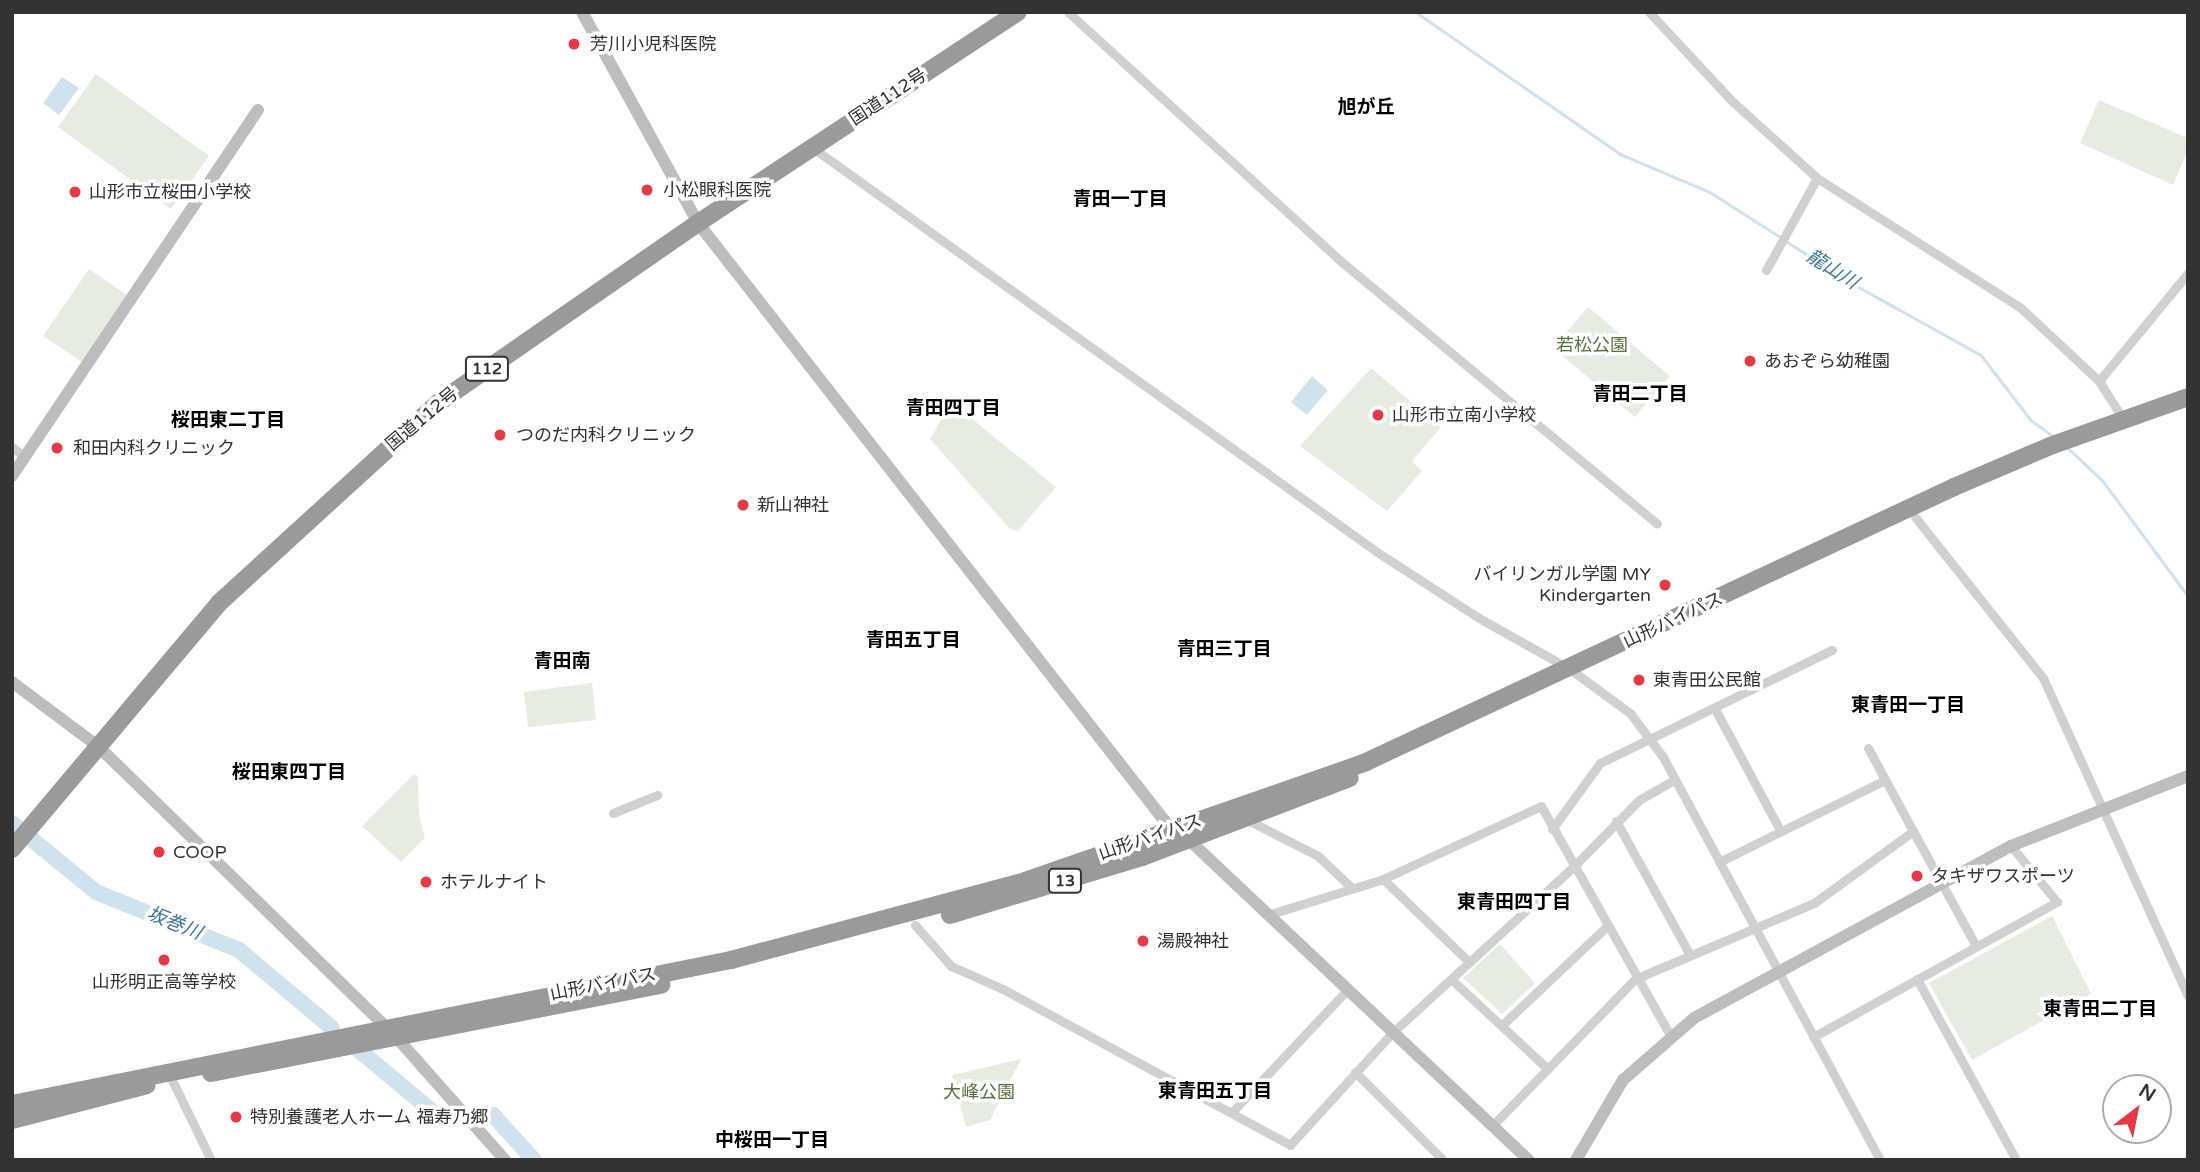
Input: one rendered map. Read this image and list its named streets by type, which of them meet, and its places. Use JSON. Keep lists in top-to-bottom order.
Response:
{
  "streets": {
    "highway": [
      "国道112号",
      "112",
      "山形バイパス",
      "13"
    ]
  },
  "districts": [
    "旭が丘",
    "青田一丁目",
    "青田二丁目",
    "青田四丁目",
    "桜田東二丁目",
    "青田五丁目",
    "青田三丁目",
    "青田南",
    "東青田一丁目",
    "桜田東四丁目",
    "東青田四丁目",
    "東青田二丁目",
    "東青田五丁目",
    "中桜田一丁目"
  ],
  "water": ["龍山川", "坂巻川"],
  "parks": ["若松公園", "大峰公園"],
  "places": [
    "芳川小児科医院",
    "小松眼科医院",
    "山形市立桜田小学校",
    "あおぞら幼稚園",
    "山形市立南小学校",
    "つのだ内科クリニック",
    "和田内科クリニック",
    "新山神社",
    "バイリンガル学園 MY Kindergarten",
    "東青田公民館",
    "COOP",
    "タキザワスポーツ",
    "ホテルナイト",
    "湯殿神社",
    "山形明正高等学校",
    "特別養護老人ホーム 福寿乃郷"
  ],
  "north": "top right"
}
